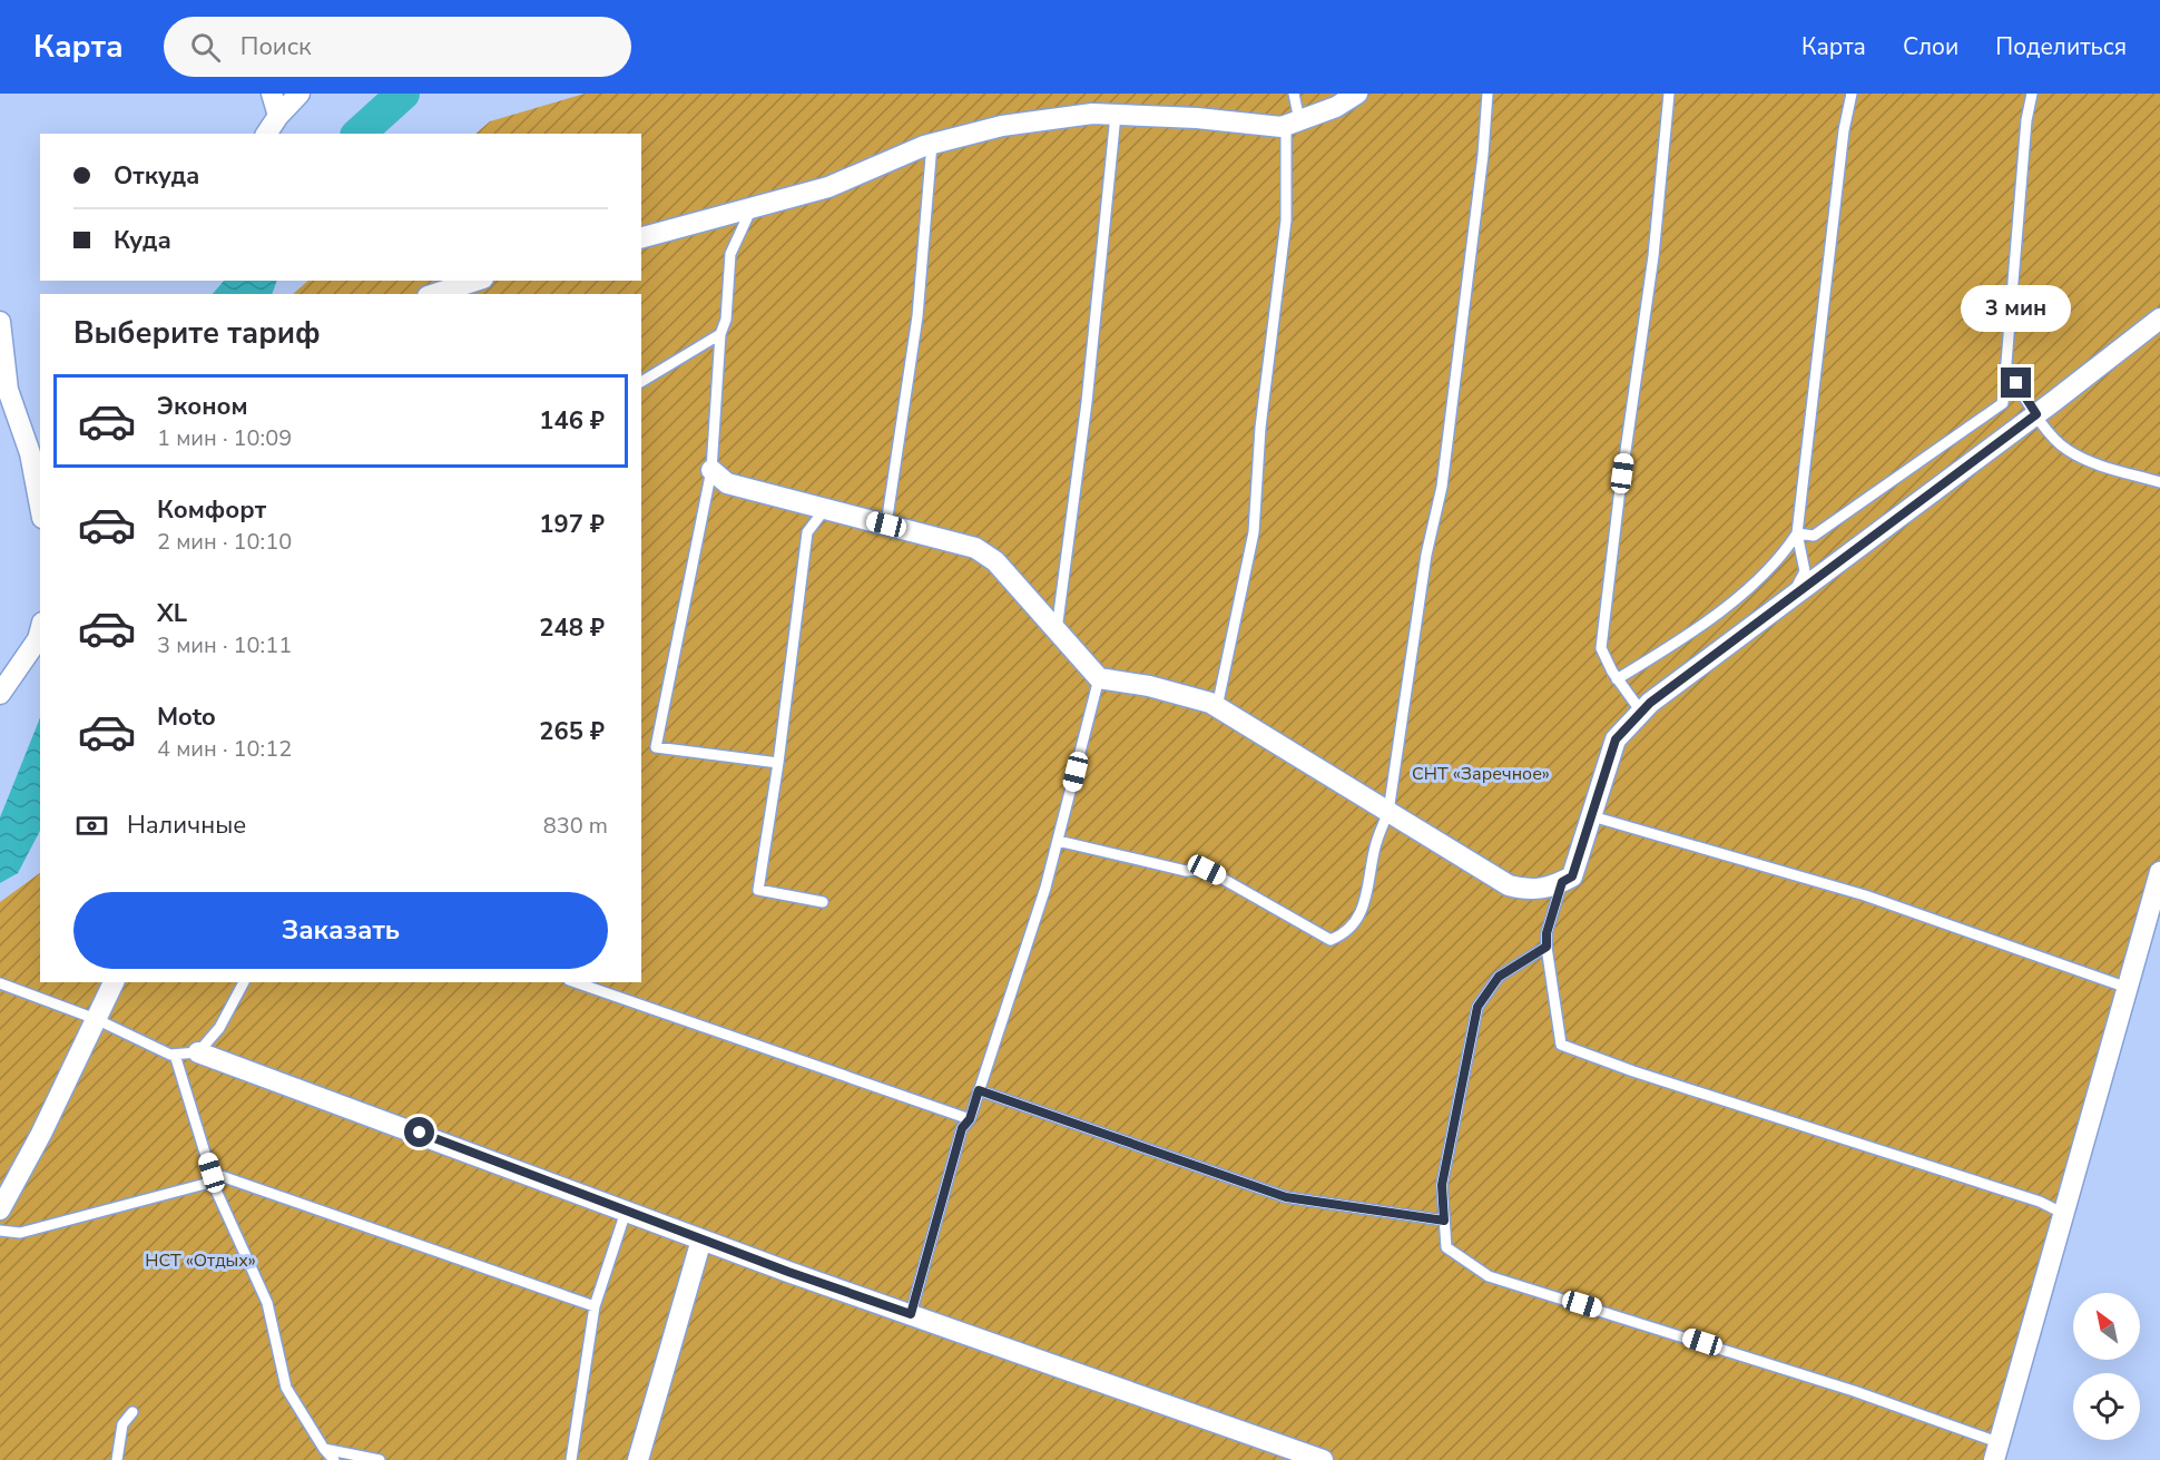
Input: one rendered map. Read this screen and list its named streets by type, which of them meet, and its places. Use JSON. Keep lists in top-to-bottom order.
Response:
{
  "parks": ["СНТ «Заречное»", "НСТ «Отдых»"],
  "north": "top left",
  "page": {
    "header": "Карта",
    "search": "Поиск",
    "nav": ["Карта", "Слои", "Поделиться"],
    "banner": ["Откуда", "Куда"],
    "bubble": "3 мин",
    "heading": "Выберите тариф",
    "list": [
      {
        "name": "Эконом",
        "note": "1 мин · 10:09",
        "value": "146 ₽"
      },
      {
        "name": "Комфорт",
        "note": "2 мин · 10:10",
        "value": "197 ₽"
      },
      {
        "name": "XL",
        "note": "3 мин · 10:11",
        "value": "248 ₽"
      },
      {
        "name": "Moto",
        "note": "4 мин · 10:12",
        "value": "265 ₽"
      }
    ],
    "pay": ["Наличные", "830 m"],
    "buttons": "Заказать"
  }
}
